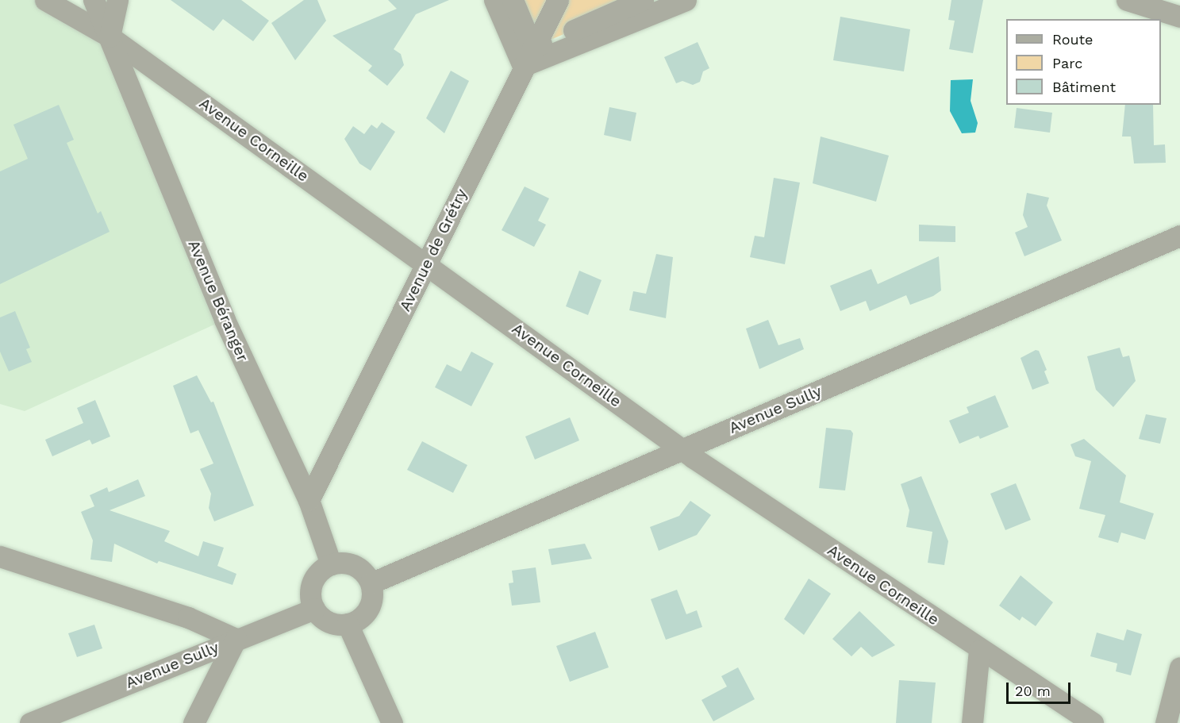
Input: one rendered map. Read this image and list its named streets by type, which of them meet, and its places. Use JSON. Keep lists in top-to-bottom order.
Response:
{
  "streets": {
    "street": [
      "Avenue Corneille",
      "Avenue de Grétry",
      "Avenue Béranger",
      "Avenue Sully"
    ]
  },
  "crossings": [
    ["Avenue Corneille", "Avenue de Grétry"],
    ["Avenue Corneille", "Avenue Béranger"],
    ["Avenue Corneille", "Avenue Sully"],
    ["Avenue de Grétry", "Avenue Béranger"],
    ["Avenue Béranger", "Avenue Sully"]
  ],
  "legend": ["Route", "Parc", "Bâtiment"],
  "scale_bar": "20 m"
}
